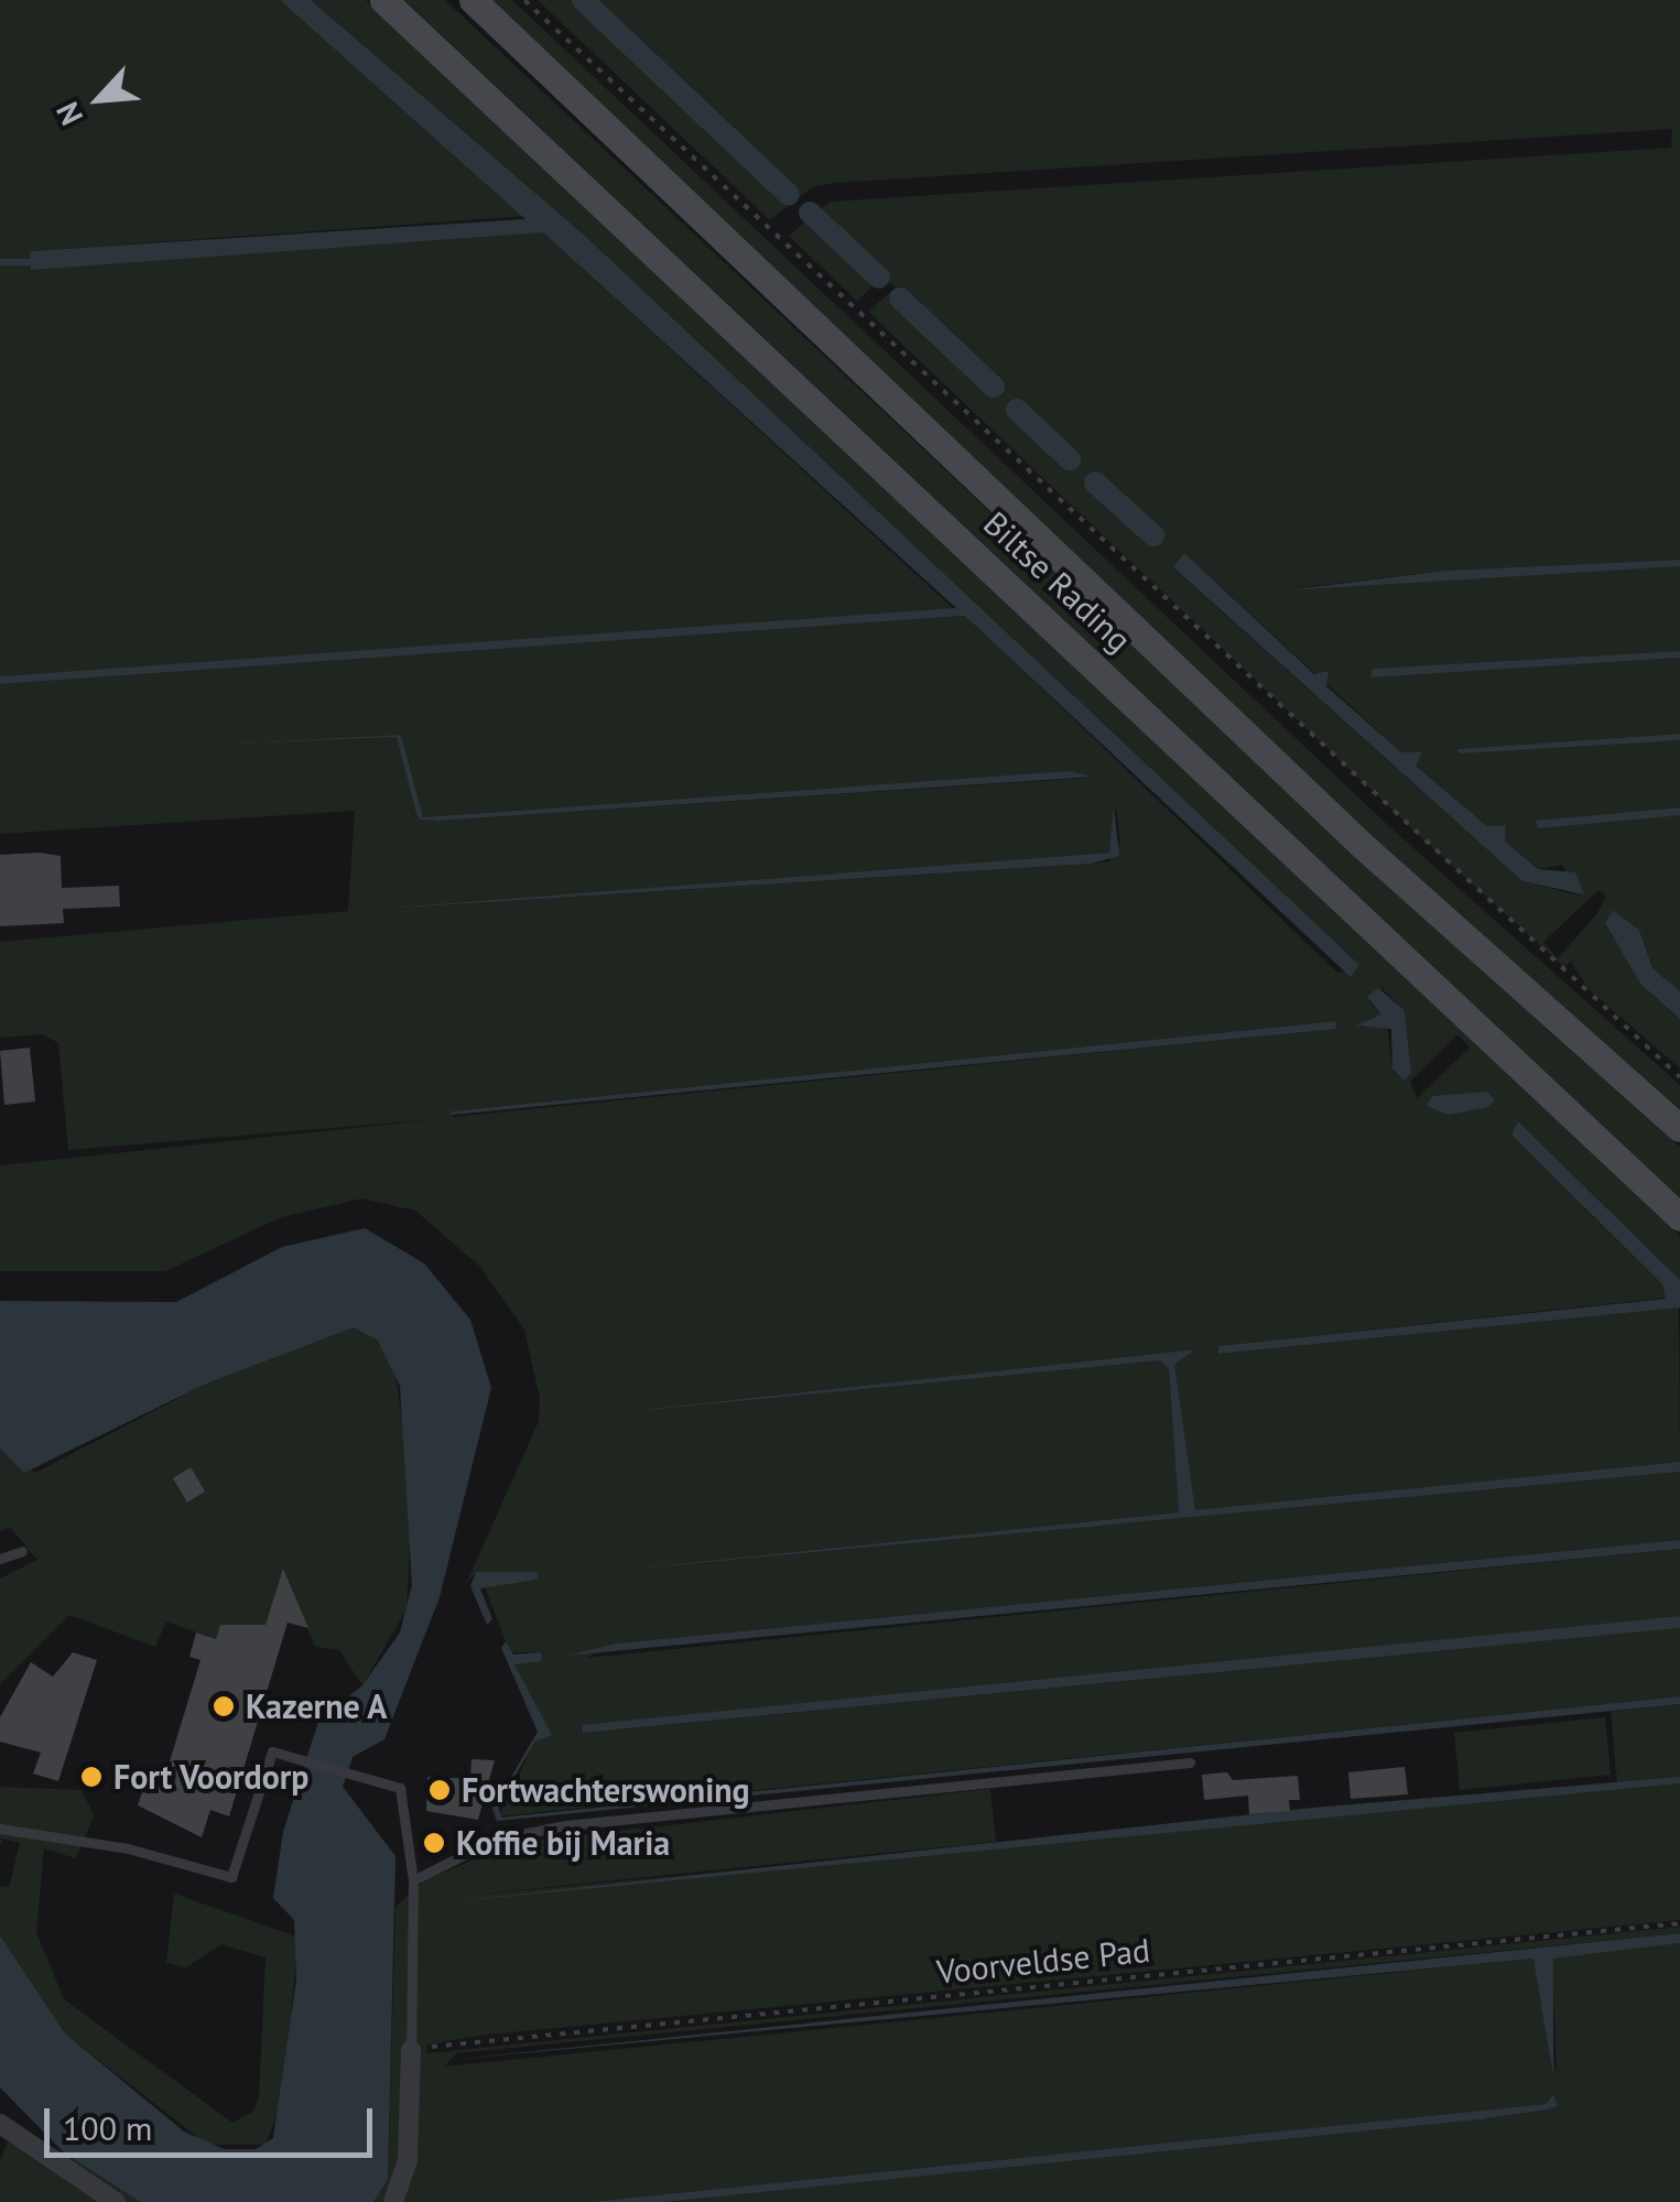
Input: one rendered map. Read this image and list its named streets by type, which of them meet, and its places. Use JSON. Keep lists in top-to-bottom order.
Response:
{
  "streets": {
    "main road": ["Biltse Rading"],
    "path": ["Voorveldse Pad"]
  },
  "places": [
    "Kazerne A",
    "Fort Voordorp",
    "Fortwachterswoning",
    "Koffie bij Maria"
  ],
  "scale_bar": "100 m",
  "north": "bottom left"
}
